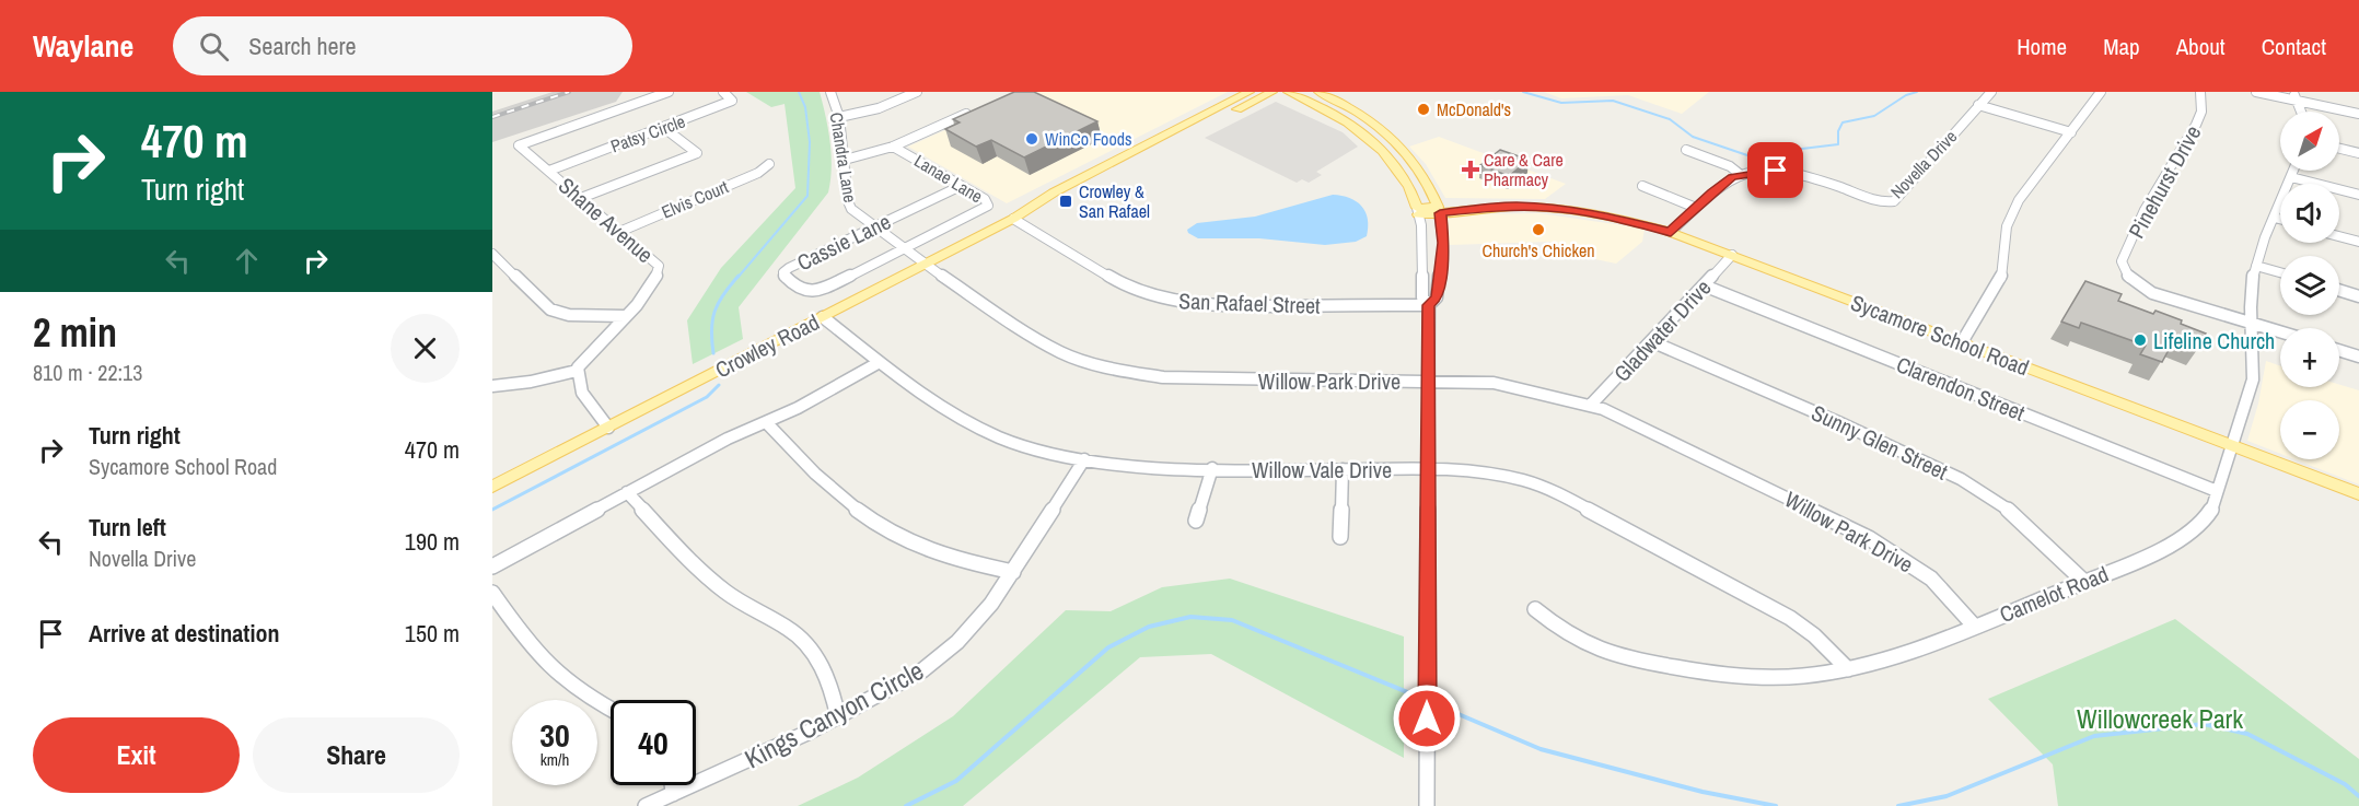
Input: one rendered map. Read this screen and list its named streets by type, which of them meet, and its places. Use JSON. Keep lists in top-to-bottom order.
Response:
{
  "streets": {
    "main road": ["Sycamore School Road", "Crowley Road"],
    "street": [
      "Patsy Circle",
      "Chandra Lane",
      "Novella Drive",
      "Lanae Lane",
      "Pinehurst Drive",
      "Elvis Court",
      "Shane Avenue",
      "Cassie Lane",
      "San Rafael Street",
      "Gladwater Drive",
      "Willow Park Drive",
      "Clarendon Street",
      "Sunny Glen Street",
      "Willow Vale Drive",
      "Camelot Road",
      "Kings Canyon Circle"
    ]
  },
  "crossings": [
    ["Patsy Circle", "Shane Avenue"],
    ["Chandra Lane", "Lanae Lane"],
    ["Chandra Lane", "Cassie Lane"],
    ["Chandra Lane", "Crowley Road"],
    ["Chandra Lane", "Willow Park Drive"],
    ["Novella Drive", "Sycamore School Road"],
    ["Lanae Lane", "Cassie Lane"],
    ["Pinehurst Drive", "Camelot Road"],
    ["Elvis Court", "Shane Avenue"],
    ["San Rafael Street", "Crowley Road"],
    ["Gladwater Drive", "Sycamore School Road"],
    ["Gladwater Drive", "Willow Park Drive"],
    ["Gladwater Drive", "Clarendon Street"],
    ["Gladwater Drive", "Sunny Glen Street"],
    ["Sycamore School Road", "Camelot Road"],
    ["Crowley Road", "Willow Park Drive"],
    ["Crowley Road", "Willow Vale Drive"],
    ["Willow Park Drive", "Camelot Road"],
    ["Clarendon Street", "Camelot Road"],
    ["Sunny Glen Street", "Camelot Road"],
    ["Willow Vale Drive", "Camelot Road"],
    ["Willow Vale Drive", "Kings Canyon Circle"]
  ],
  "parks": ["Willowcreek Park"],
  "places": {
    "other": [
      "McDonald's",
      "WinCo Foods",
      "Church's Chicken",
      "Lifeline Church"
    ],
    "health": ["Care & Care Pharmacy"],
    "transit": ["Crowley & San Rafael"]
  },
  "north": "top right",
  "page": {
    "header": "Waylane",
    "search": "Search here",
    "nav": [
      "Home",
      "Map",
      "About",
      "Contact"
    ],
    "turn": ["470 m", "Turn right"],
    "map_buttons": ["+", "−"],
    "heading": ["2 min", "810 m · 22:13"],
    "list": [
      {
        "name": "Turn right",
        "note": "Sycamore School Road",
        "value": "470 m"
      },
      {
        "name": "Turn left",
        "note": "Novella Drive",
        "value": "190 m"
      },
      {
        "name": "Arrive at destination",
        "value": "150 m"
      }
    ],
    "speed": "30 km/h",
    "limit": "40",
    "buttons": ["Exit", "Share"]
  }
}
